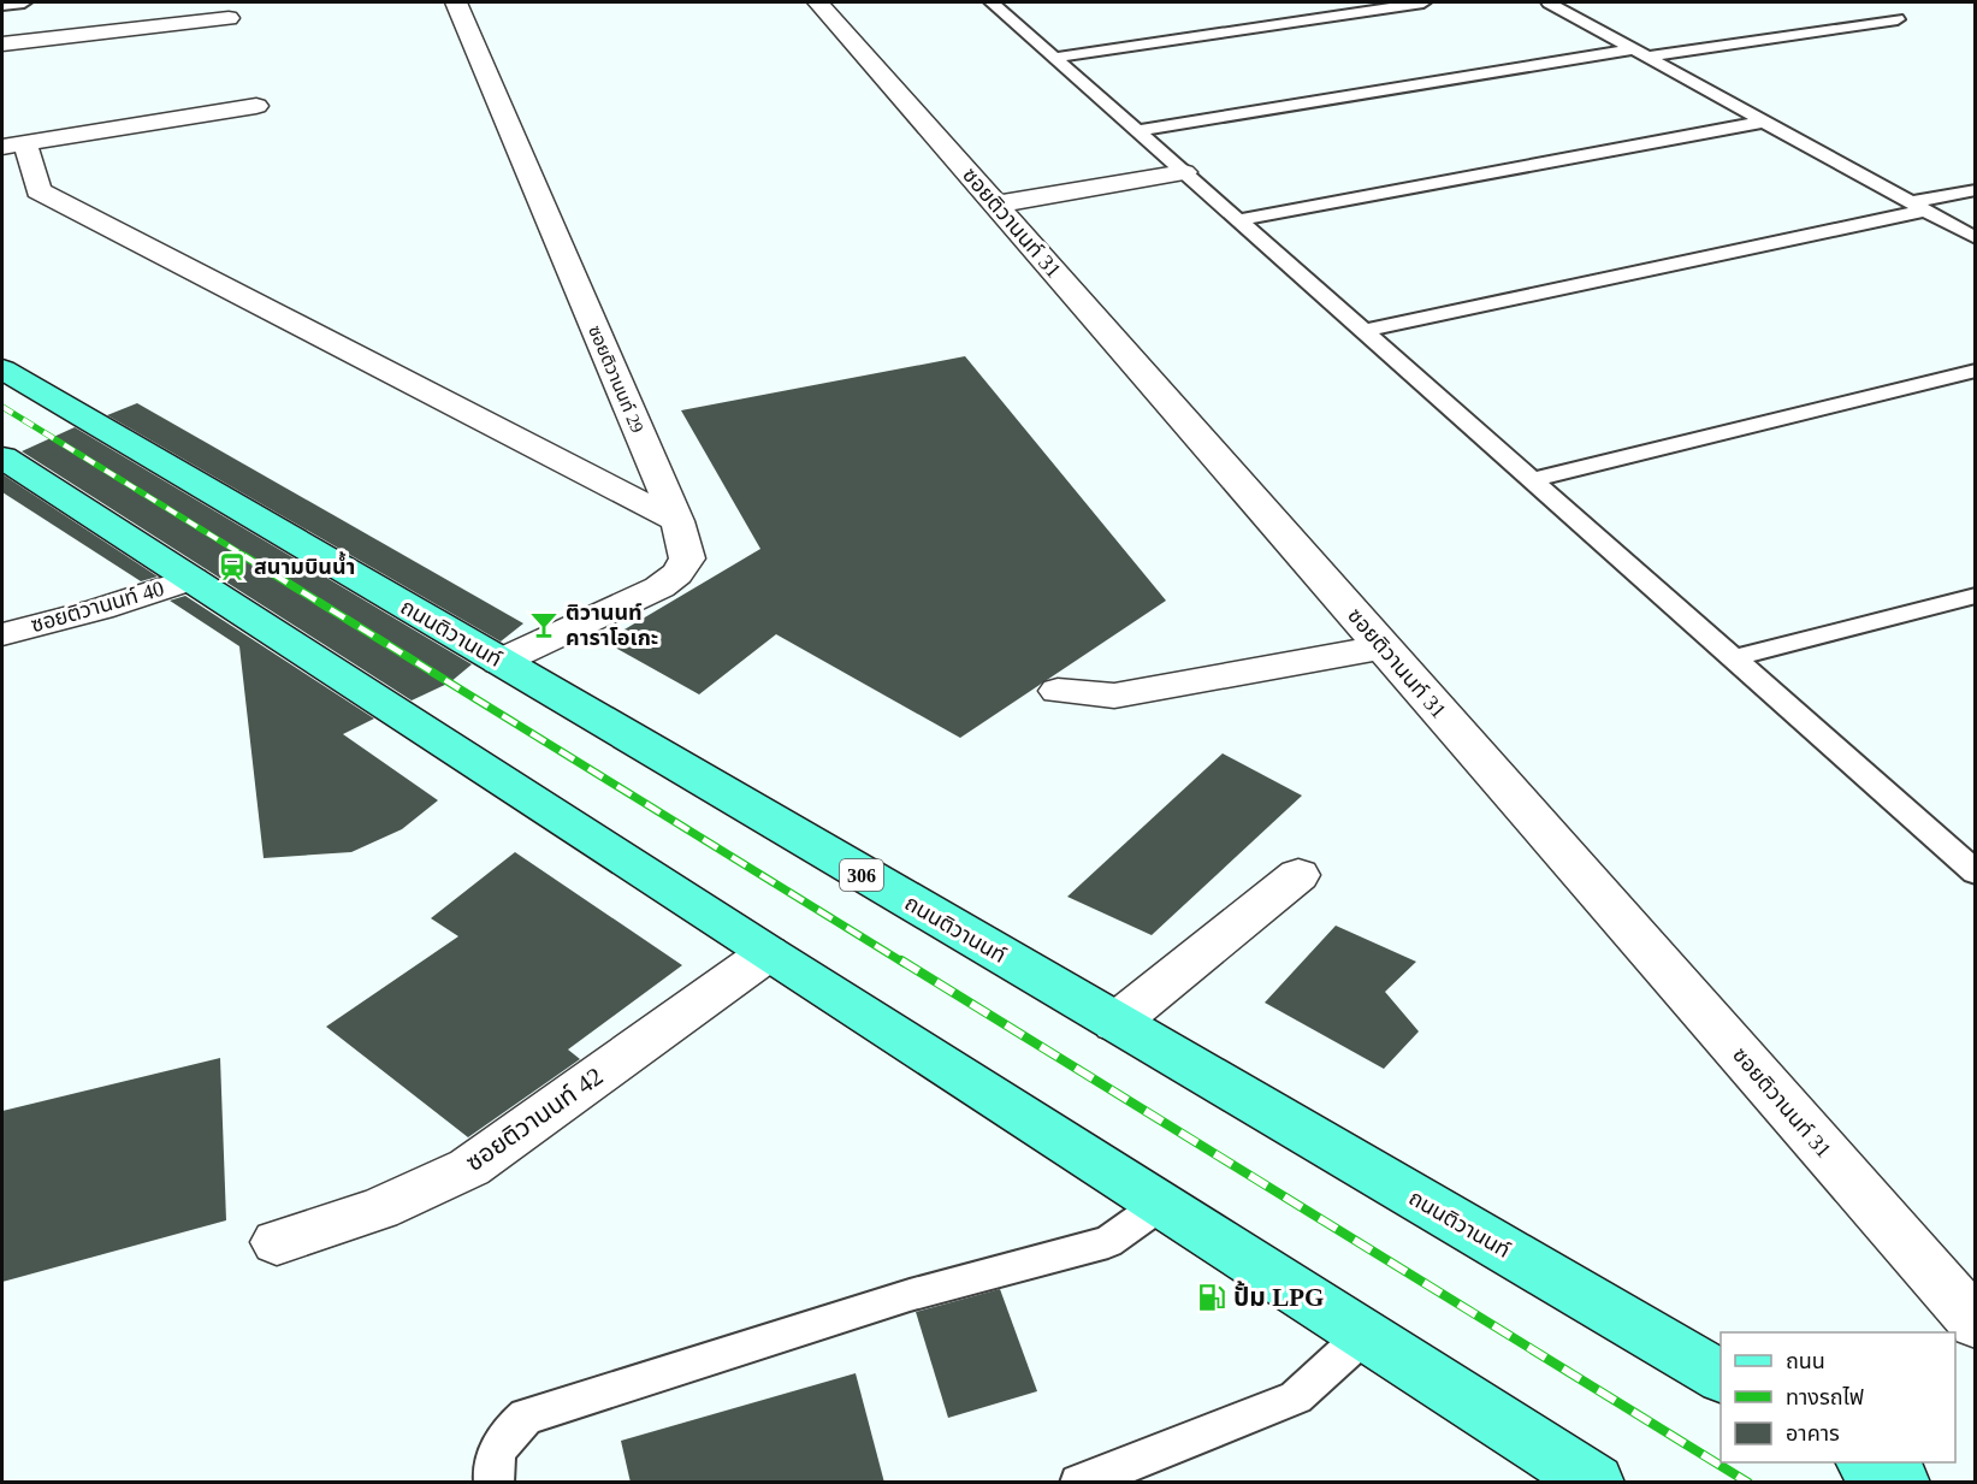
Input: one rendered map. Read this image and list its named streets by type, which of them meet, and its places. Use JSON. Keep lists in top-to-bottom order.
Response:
{
  "streets": {
    "main road": ["ถนนติวานนท์", "306"],
    "street": [
      "ซอยติวานนท์ 31",
      "ซอยติวานนท์ 29",
      "ซอยติวานนท์ 40",
      "ซอยติวานนท์ 42"
    ]
  },
  "crossings": [
    ["ซอยติวานนท์ 29", "ถนนติวานนท์"]
  ],
  "places": {
    "station": ["สนามบินน้ำ"],
    "bar": ["ติวานนท์ คาราโอเกะ"],
    "fuel station": ["ปั้ม LPG"]
  },
  "legend": ["ถนน", "ทางรถไฟ", "อาคาร"]
}
